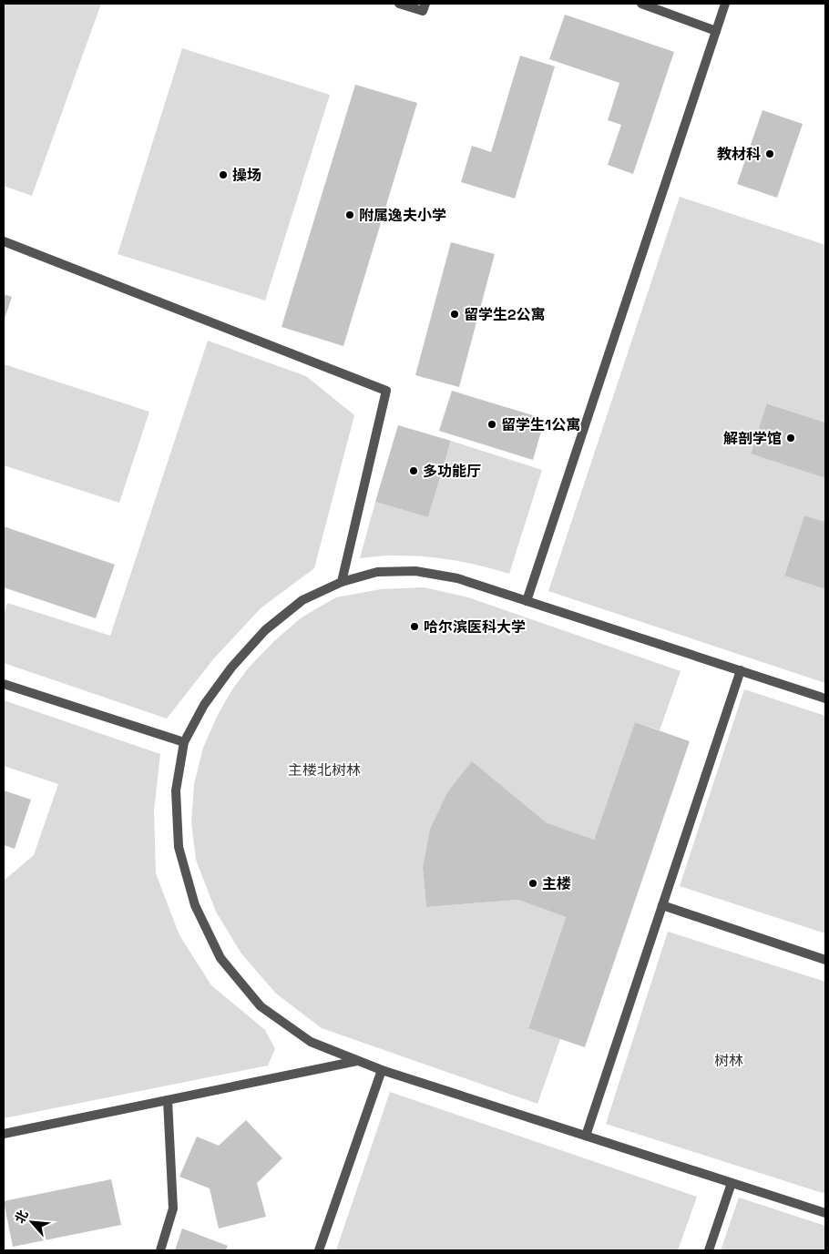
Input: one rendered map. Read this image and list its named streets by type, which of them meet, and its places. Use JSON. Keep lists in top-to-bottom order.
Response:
{
  "parks": ["主楼北树林", "树林"],
  "places": [
    "教材科",
    "操场",
    "附属逸夫小学",
    "留学生2公寓",
    "留学生1公寓",
    "解剖学馆",
    "多功能厅",
    "哈尔滨医科大学",
    "主楼"
  ],
  "north": "top left"
}
